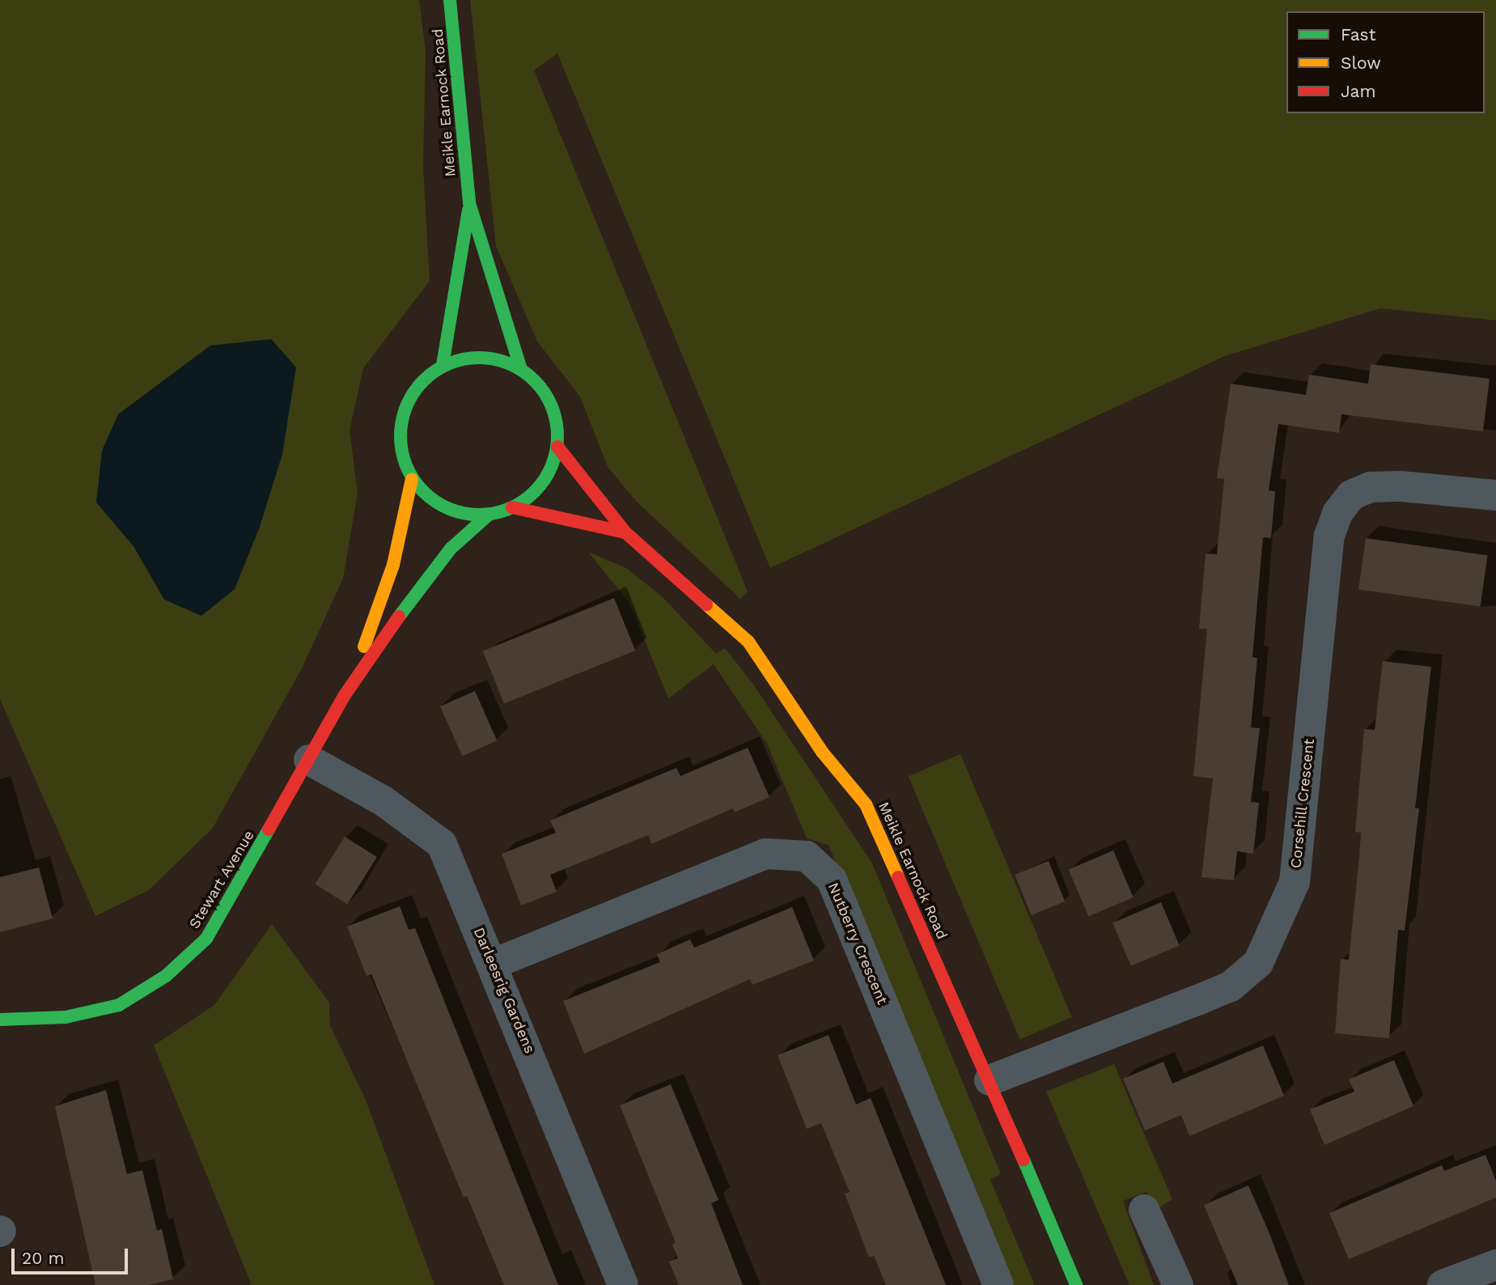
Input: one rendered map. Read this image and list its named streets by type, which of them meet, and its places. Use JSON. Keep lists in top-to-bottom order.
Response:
{
  "streets": {
    "street": [
      "Meikle Earnock Road",
      "Corsehill Crescent",
      "Stewart Avenue",
      "Nutberry Crescent",
      "Darleesrig Gardens"
    ]
  },
  "crossings": [
    ["Meikle Earnock Road", "Corsehill Crescent"],
    ["Meikle Earnock Road", "Stewart Avenue"],
    ["Stewart Avenue", "Darleesrig Gardens"],
    ["Nutberry Crescent", "Darleesrig Gardens"]
  ],
  "legend": ["Fast", "Slow", "Jam"],
  "scale_bar": "20 m"
}
